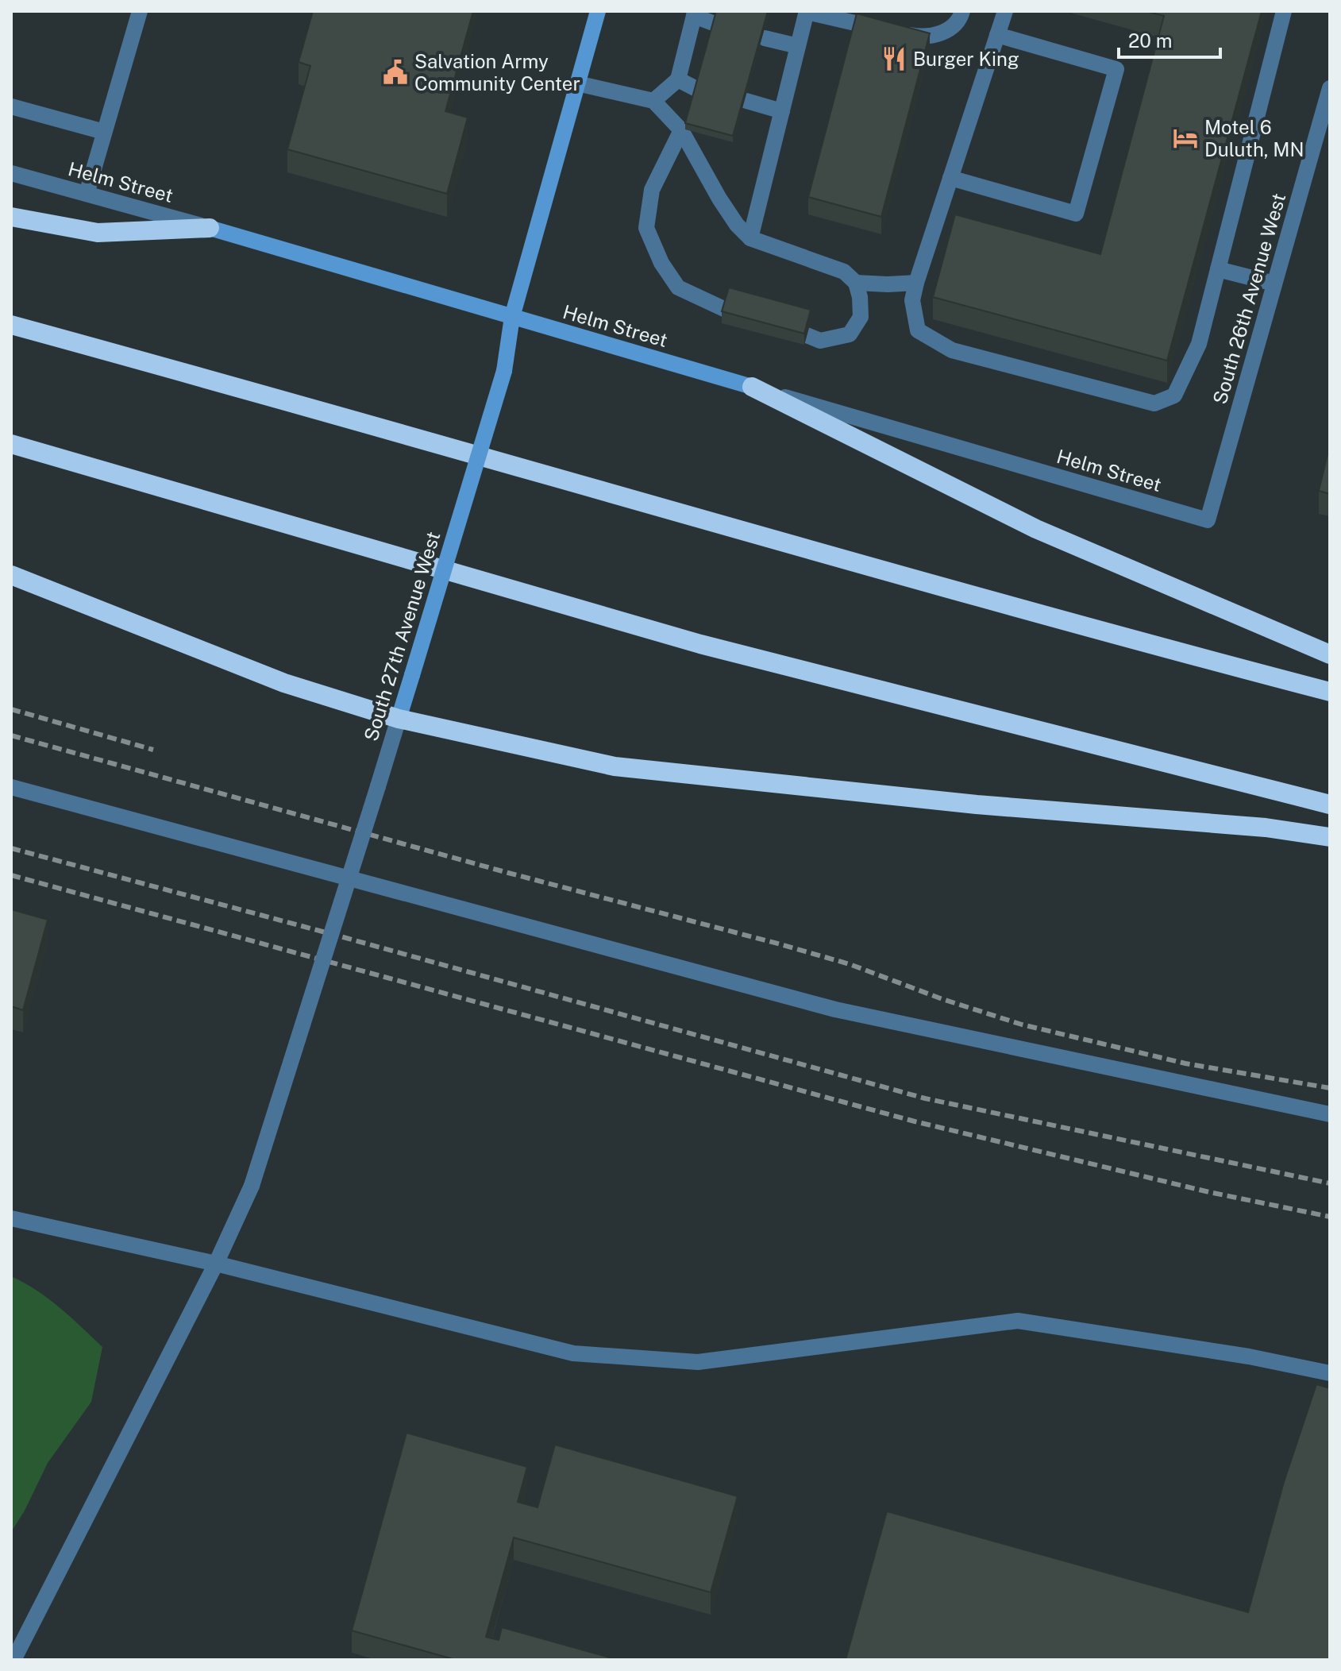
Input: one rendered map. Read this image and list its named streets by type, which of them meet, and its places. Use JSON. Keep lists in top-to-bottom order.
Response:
{
  "streets": {
    "street": ["Helm Street", "South 26th Avenue West", "South 27th Avenue West"]
  },
  "crossings": [
    ["Helm Street", "South 26th Avenue West"],
    ["Helm Street", "South 27th Avenue West"]
  ],
  "places": {
    "restaurant": ["Burger King"],
    "public building": ["Salvation Army Community Center"],
    "hotel": ["Motel 6 Duluth, MN"]
  },
  "scale_bar": "20 m"
}
